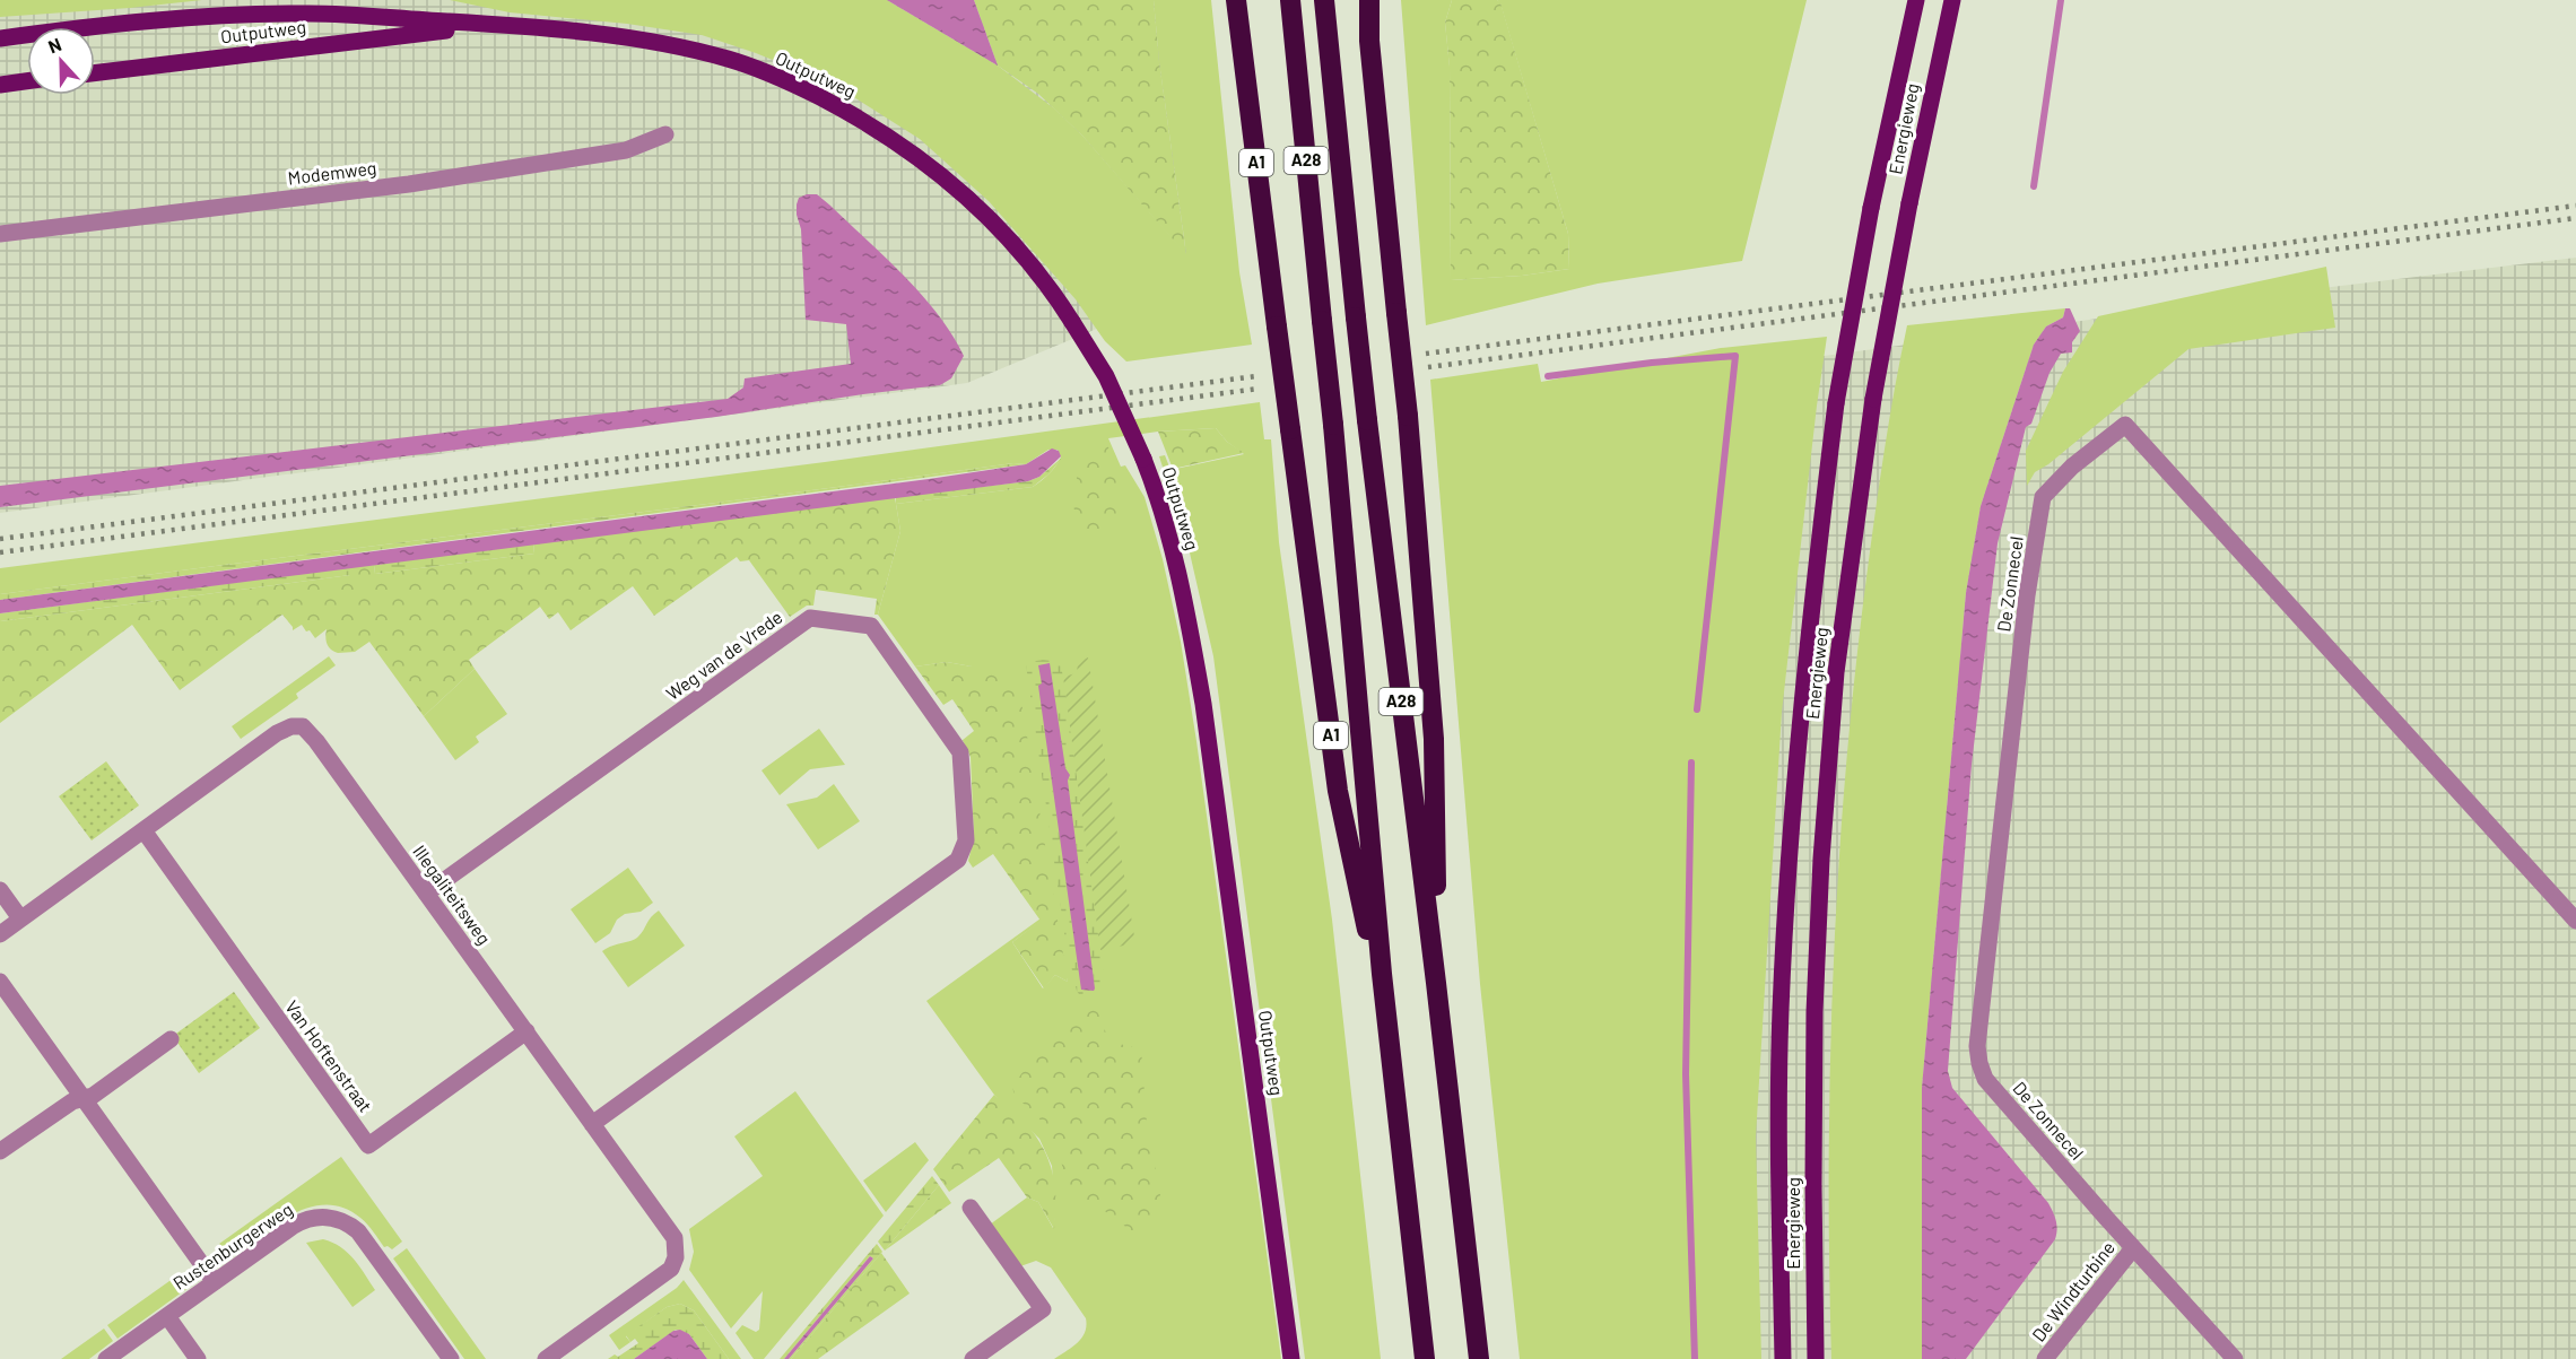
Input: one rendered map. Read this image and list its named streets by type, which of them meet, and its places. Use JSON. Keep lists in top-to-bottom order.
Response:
{
  "streets": {
    "highway": ["A28", "A1"],
    "main road": ["Outputweg", "Energieweg"],
    "street": [
      "Modemweg",
      "De Zonnecel",
      "Weg van de Vrede",
      "Illegaliteitsweg",
      "Van Hoftenstraat",
      "Rustenburgerweg",
      "De Windturbine"
    ]
  },
  "crossings": [
    ["A28", "A1"],
    ["De Zonnecel", "De Windturbine"],
    ["Weg van de Vrede", "Illegaliteitsweg"],
    ["Illegaliteitsweg", "Van Hoftenstraat"]
  ],
  "north": "top"
}
